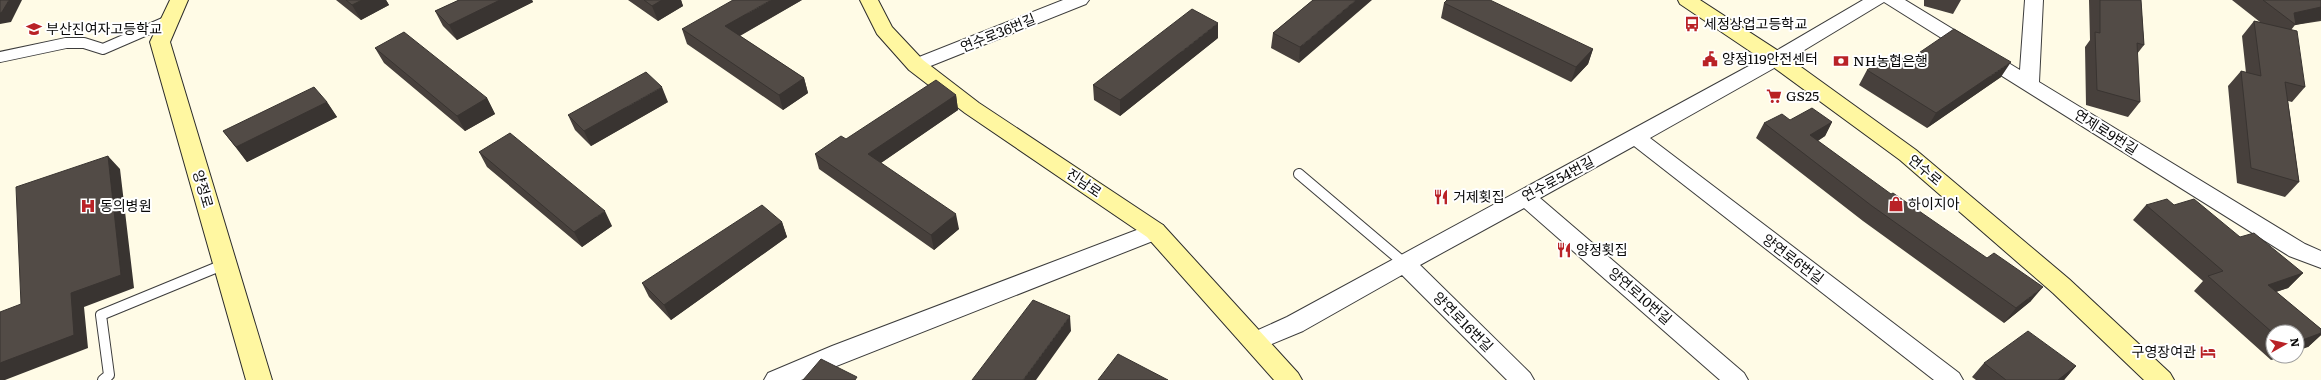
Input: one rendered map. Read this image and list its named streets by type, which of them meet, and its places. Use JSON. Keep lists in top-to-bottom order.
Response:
{
  "streets": {
    "street": [
      "연수로36번길",
      "연제로9번길",
      "연수로",
      "연수로54번길",
      "진남로",
      "양정로",
      "양연로6번길",
      "양연로10번길",
      "양연로16번길"
    ]
  },
  "crossings": [
    ["연수로36번길", "진남로"],
    ["연수로", "연수로54번길"],
    ["연수로54번길", "진남로"],
    ["연수로54번길", "양연로6번길"],
    ["연수로54번길", "양연로10번길"],
    ["연수로54번길", "양연로16번길"]
  ],
  "places": {
    "bus stop": ["세정상업고등학교"],
    "school or university": ["부산진여자고등학교"],
    "public building": ["양정119안전센터"],
    "bank": ["NH농협은행"],
    "supermarket": ["GS25"],
    "restaurant": ["거제횟집", "양정횟집"],
    "shop": ["하이지아"],
    "hospital": ["동의병원"],
    "hotel": ["구영장여관"]
  },
  "north": "right"
}
